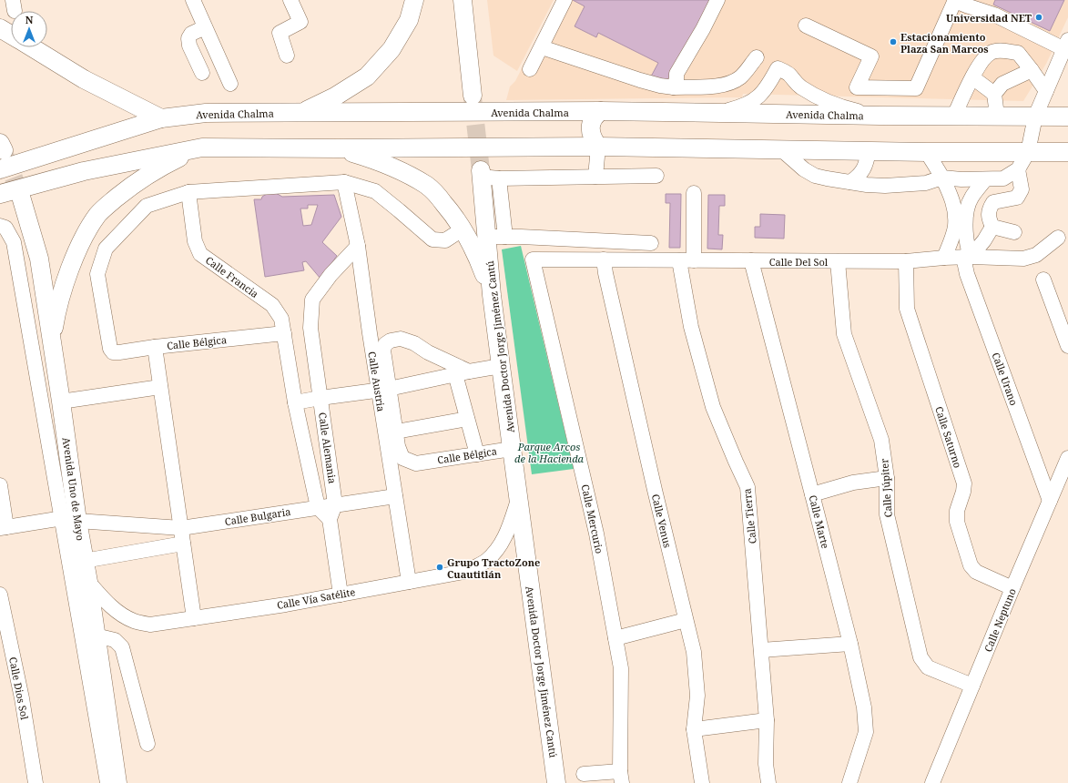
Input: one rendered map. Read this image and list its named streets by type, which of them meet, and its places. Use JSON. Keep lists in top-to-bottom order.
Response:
{
  "streets": {
    "main road": ["Avenida Chalma", "Avenida Doctor Jorge Jiménez Cantú", "Avenida Uno de Mayo"],
    "street": [
      "Calle Del Sol",
      "Calle Francia",
      "Calle Bélgica",
      "Calle Urano",
      "Calle Austria",
      "Calle Saturno",
      "Calle Alemania",
      "Calle Júpiter",
      "Calle Bulgaria",
      "Calle Tierra",
      "Calle Mercurio",
      "Calle Venus",
      "Calle Marte",
      "Calle Vía Satélite",
      "Calle Neptuno",
      "Calle Dios Sol"
    ]
  },
  "crossings": [
    ["Calle Del Sol", "Calle Urano"],
    ["Calle Del Sol", "Calle Saturno"],
    ["Calle Del Sol", "Calle Júpiter"],
    ["Calle Del Sol", "Calle Tierra"],
    ["Calle Del Sol", "Calle Mercurio"],
    ["Calle Del Sol", "Calle Venus"],
    ["Calle Del Sol", "Calle Marte"],
    ["Calle Francia", "Calle Bélgica"],
    ["Calle Francia", "Calle Bulgaria"],
    ["Calle Bélgica", "Avenida Doctor Jorge Jiménez Cantú"],
    ["Avenida Doctor Jorge Jiménez Cantú", "Calle Vía Satélite"],
    ["Calle Urano", "Calle Neptuno"],
    ["Calle Austria", "Calle Alemania"],
    ["Calle Austria", "Calle Bulgaria"],
    ["Calle Austria", "Calle Vía Satélite"],
    ["Calle Saturno", "Calle Neptuno"],
    ["Calle Alemania", "Calle Bulgaria"],
    ["Calle Alemania", "Calle Vía Satélite"],
    ["Calle Júpiter", "Calle Neptuno"],
    ["Avenida Uno de Mayo", "Calle Bulgaria"],
    ["Avenida Uno de Mayo", "Calle Vía Satélite"]
  ],
  "parks": ["Parque Arcos de la Hacienda"],
  "places": ["Universidad NET", "Estacionamiento Plaza San Marcos", "Grupo TractoZone Cuautitlán"],
  "north": "top"
}
